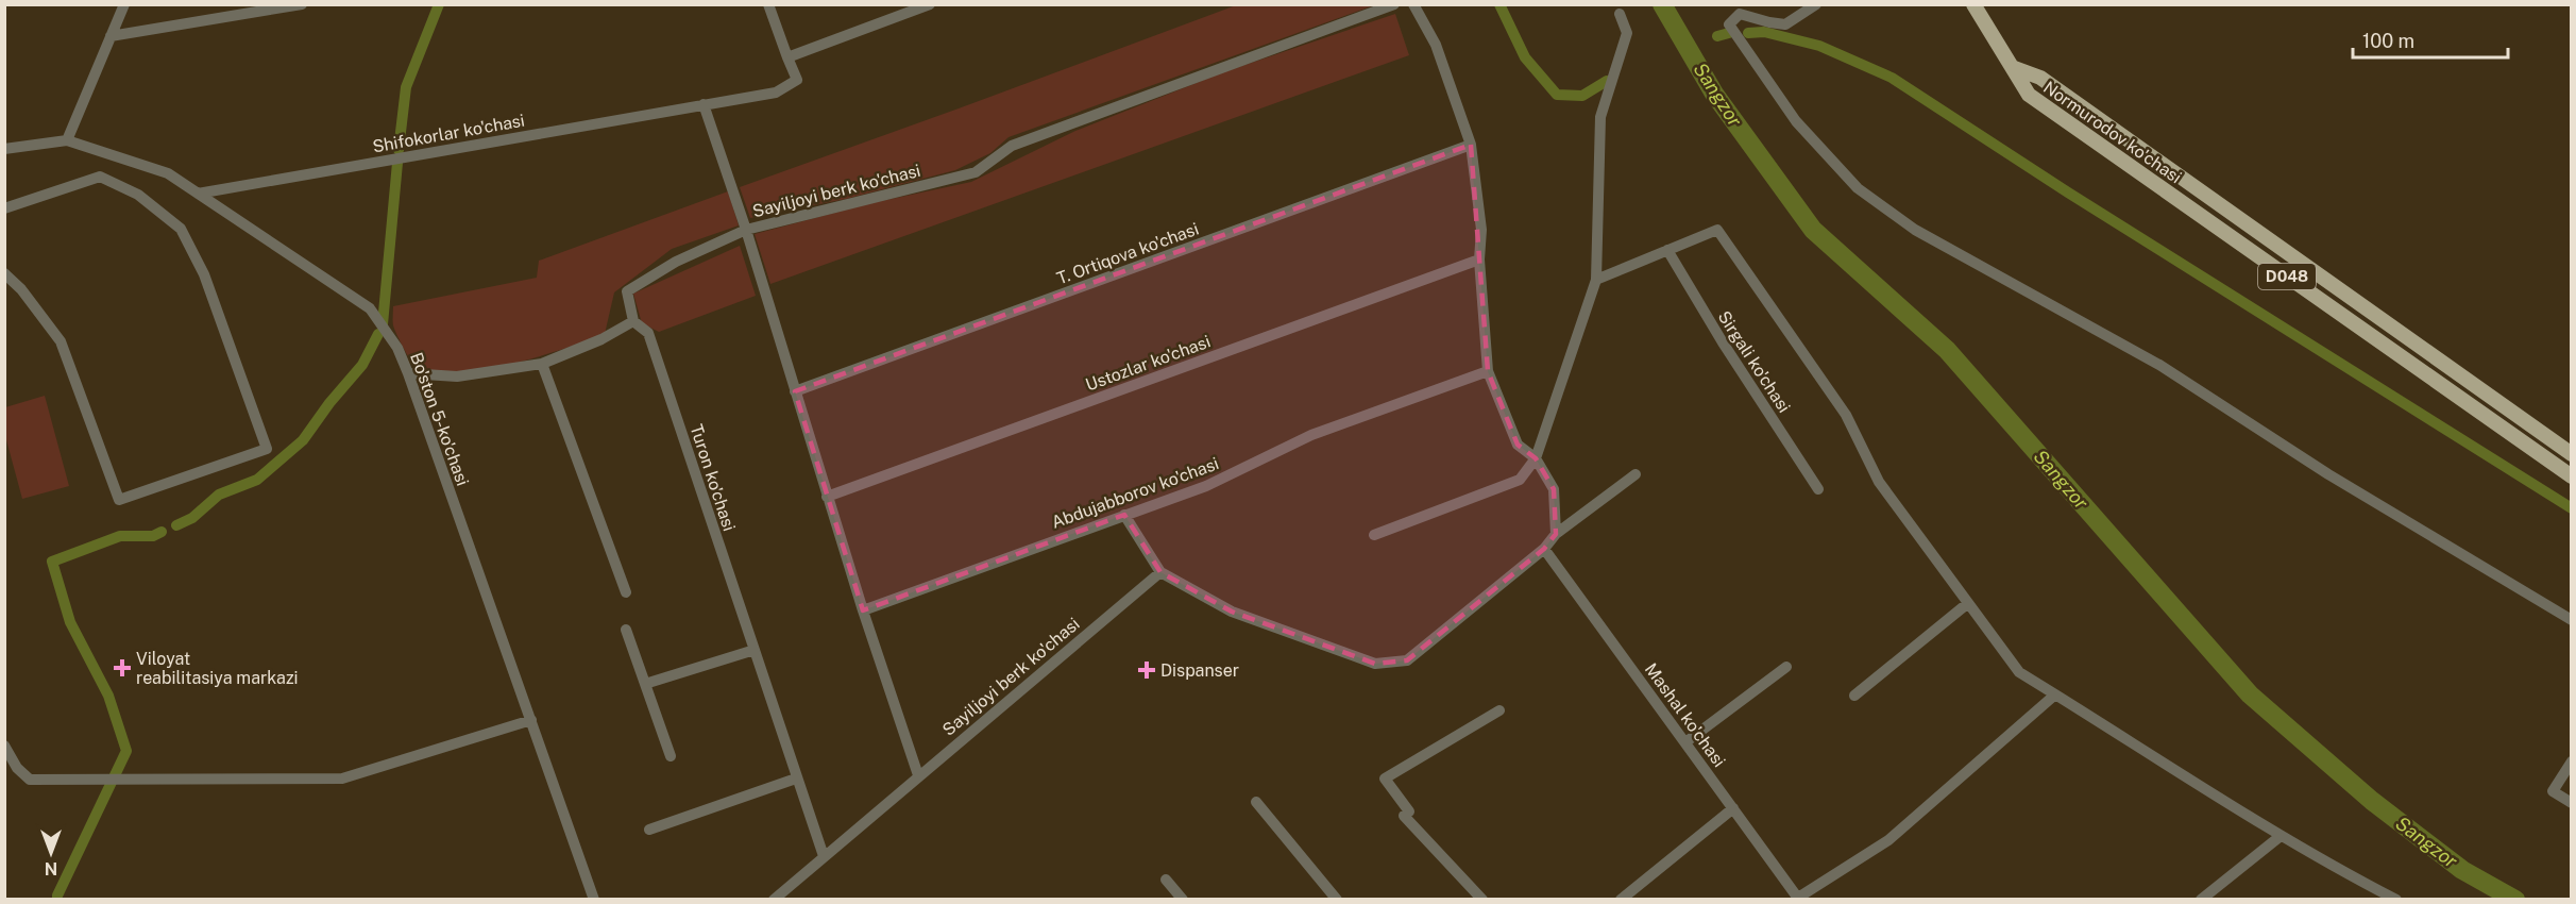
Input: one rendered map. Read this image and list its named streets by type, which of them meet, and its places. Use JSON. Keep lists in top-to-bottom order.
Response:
{
  "streets": {
    "main road": ["Normurodov ko'chasi", "D048"],
    "street": [
      "Shifokorlar ko'chasi",
      "Sayiljoyi berk ko'chasi",
      "T. Ortiqova ko'chasi",
      "Sirgali ko'chasi",
      "Ustozlar ko'chasi",
      "Bo'ston 5-ko'chasi",
      "Turon ko'chasi",
      "Abdujabborov ko'chasi",
      "Mashal ko'chasi"
    ]
  },
  "crossings": [
    ["Normurodov ko'chasi", "D048"],
    ["Shifokorlar ko'chasi", "Bo'ston 5-ko'chasi"],
    ["Sayiljoyi berk ko'chasi", "T. Ortiqova ko'chasi"],
    ["Sayiljoyi berk ko'chasi", "Ustozlar ko'chasi"],
    ["Sayiljoyi berk ko'chasi", "Turon ko'chasi"],
    ["Sayiljoyi berk ko'chasi", "Abdujabborov ko'chasi"]
  ],
  "water": ["Sangzor"],
  "places": {
    "health": ["Viloyat reabilitasiya markazi", "Dispanser"]
  },
  "scale_bar": "100 m",
  "north": "bottom"
}
